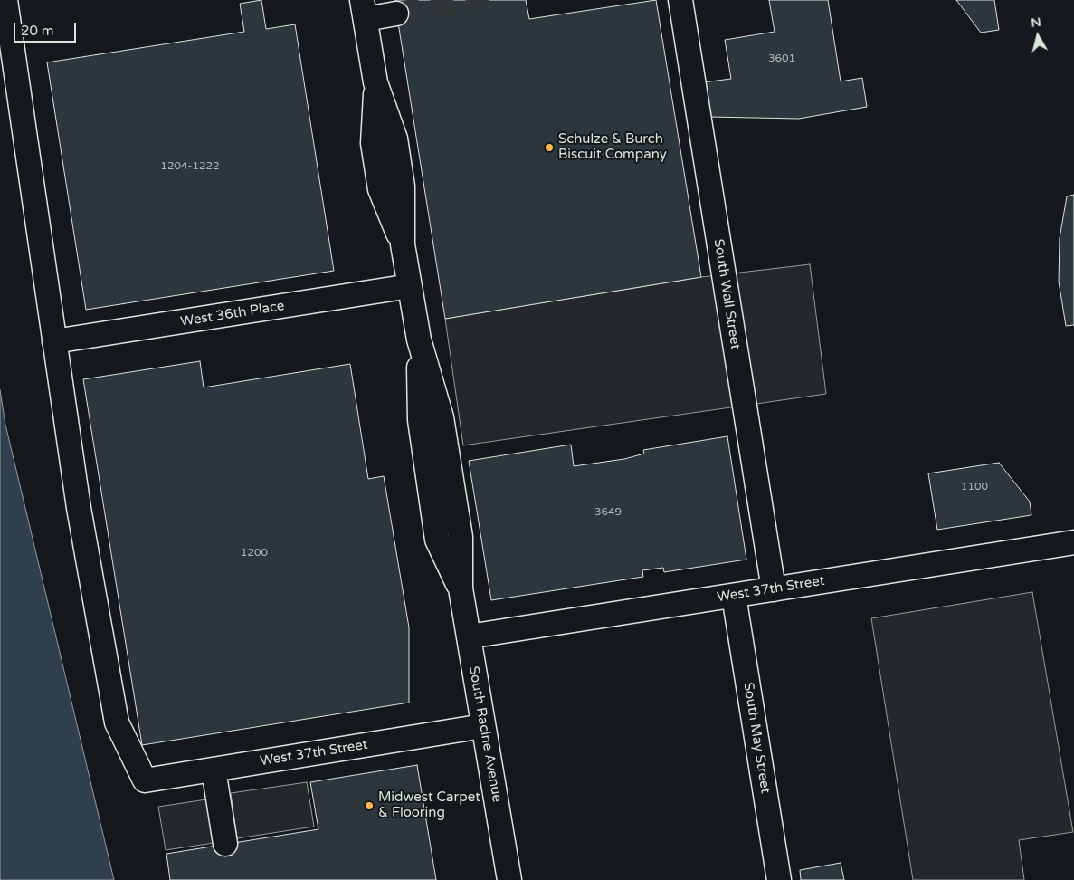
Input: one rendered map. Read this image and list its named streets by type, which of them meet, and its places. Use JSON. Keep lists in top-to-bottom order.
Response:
{
  "streets": {
    "street": [
      "South Wall Street",
      "West 36th Place",
      "West 37th Street",
      "South Racine Avenue",
      "South May Street"
    ]
  },
  "crossings": [
    ["South Wall Street", "West 37th Street"],
    ["West 36th Place", "West 37th Street"],
    ["West 36th Place", "South Racine Avenue"],
    ["West 37th Street", "South Racine Avenue"],
    ["West 37th Street", "South May Street"]
  ],
  "places": ["Schulze & Burch Biscuit Company", "Midwest Carpet & Flooring"],
  "house_numbers": [
    "3601",
    "1204-1222",
    "1100",
    "3649",
    "1200"
  ],
  "scale_bar": "20 m",
  "north": "top"
}
